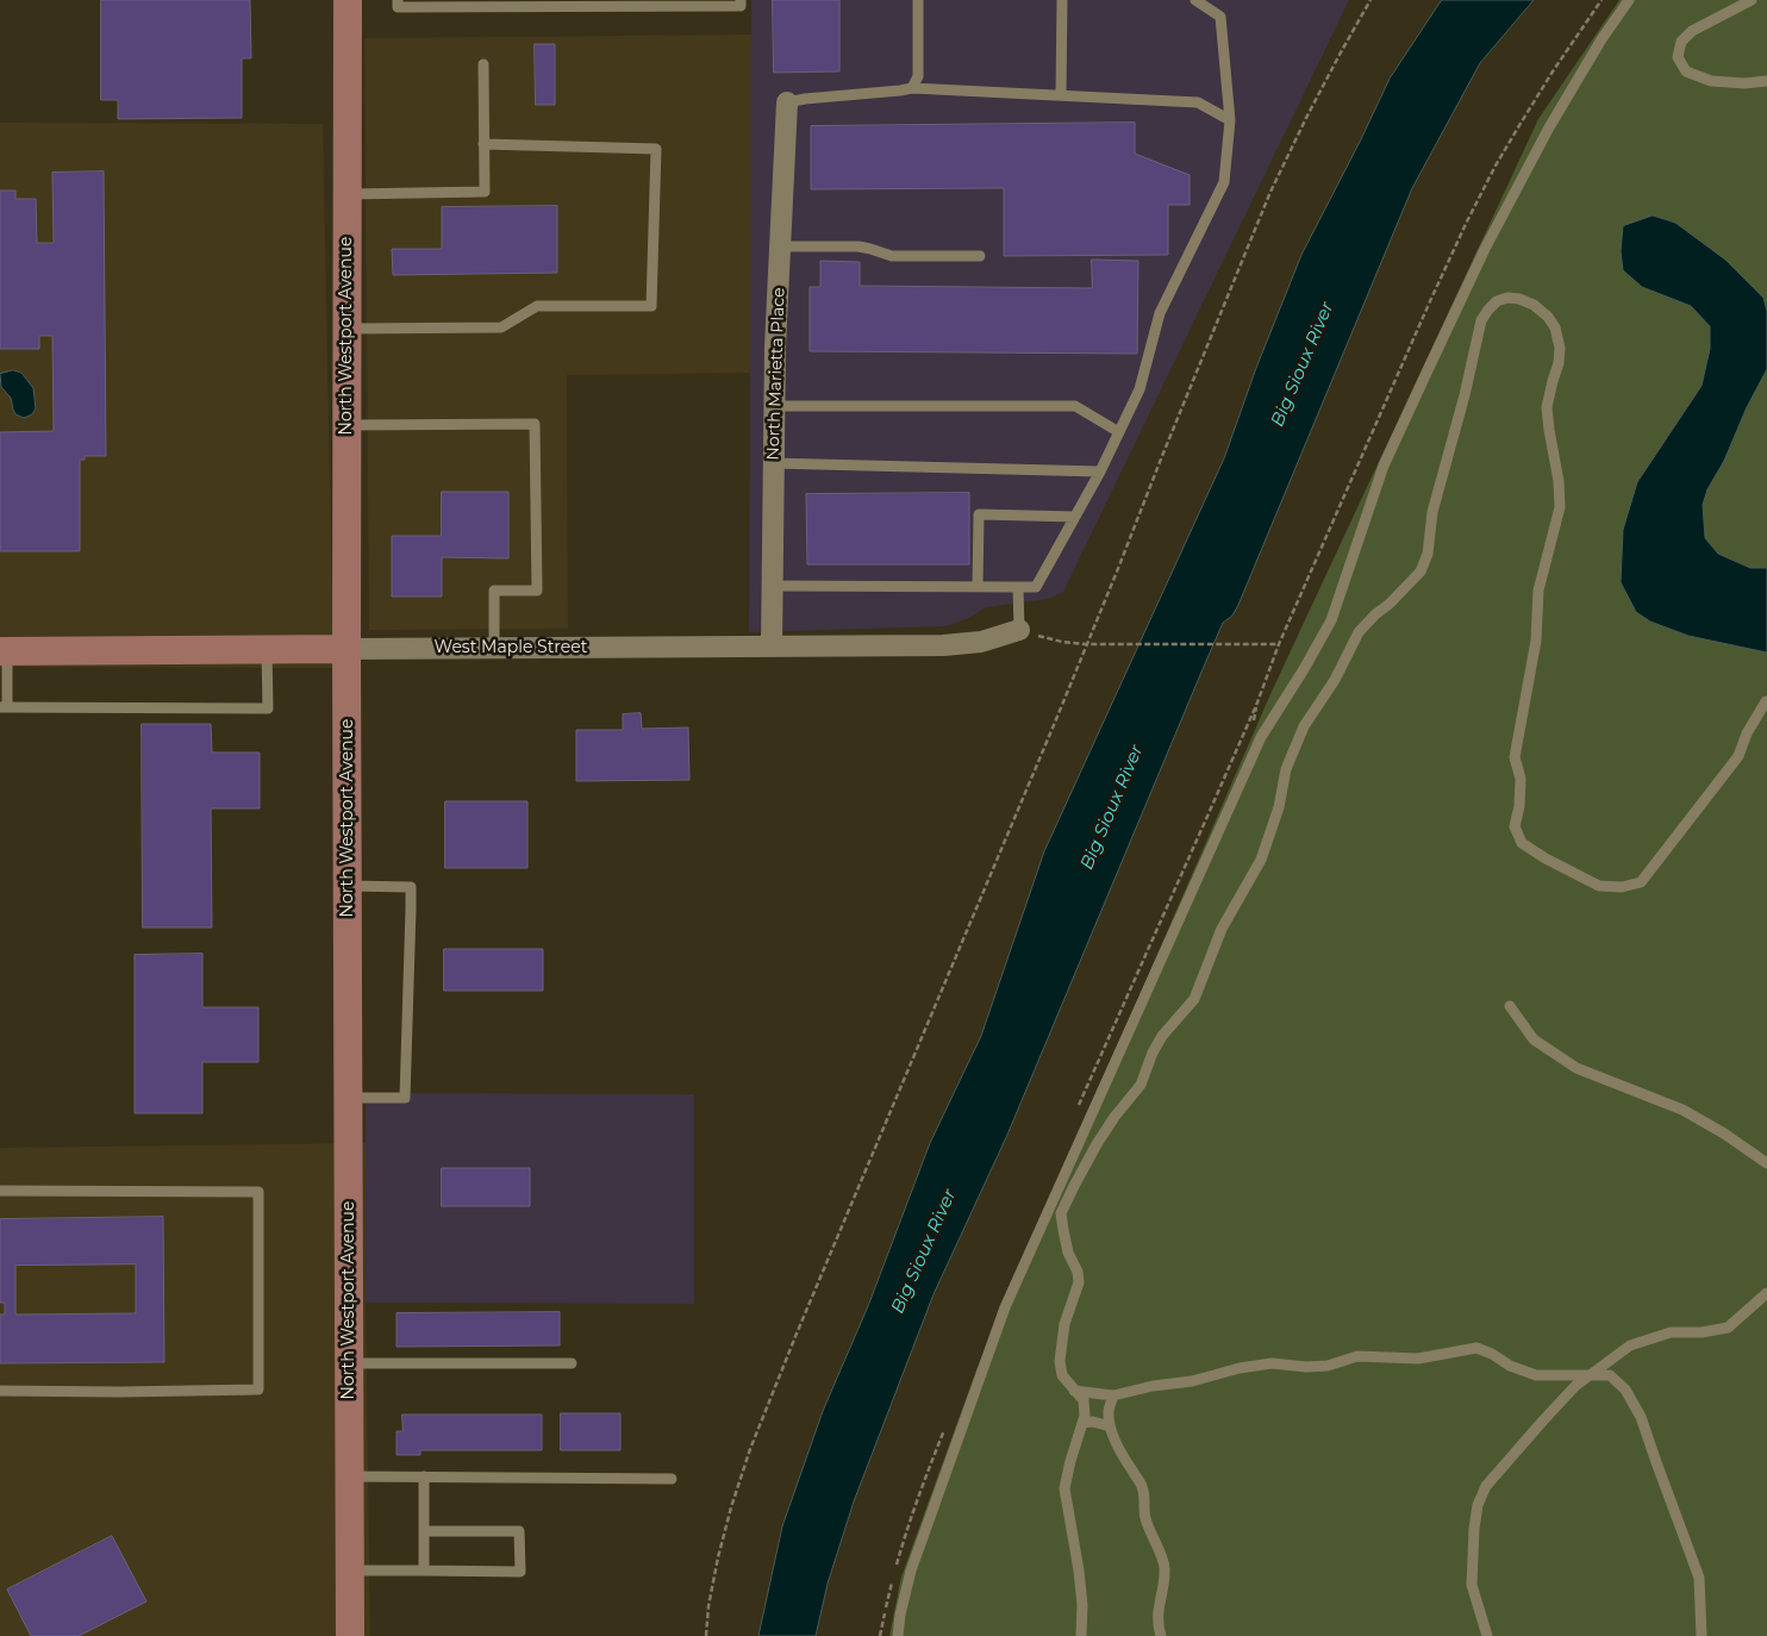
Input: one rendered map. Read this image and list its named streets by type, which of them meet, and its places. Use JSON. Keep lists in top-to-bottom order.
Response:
{
  "streets": {
    "main road": ["North Westport Avenue", "West Maple Street"],
    "street": ["North Marietta Place"]
  },
  "crossings": [
    ["North Westport Avenue", "West Maple Street"],
    ["North Marietta Place", "West Maple Street"]
  ],
  "water": ["Big Sioux River"]
}
